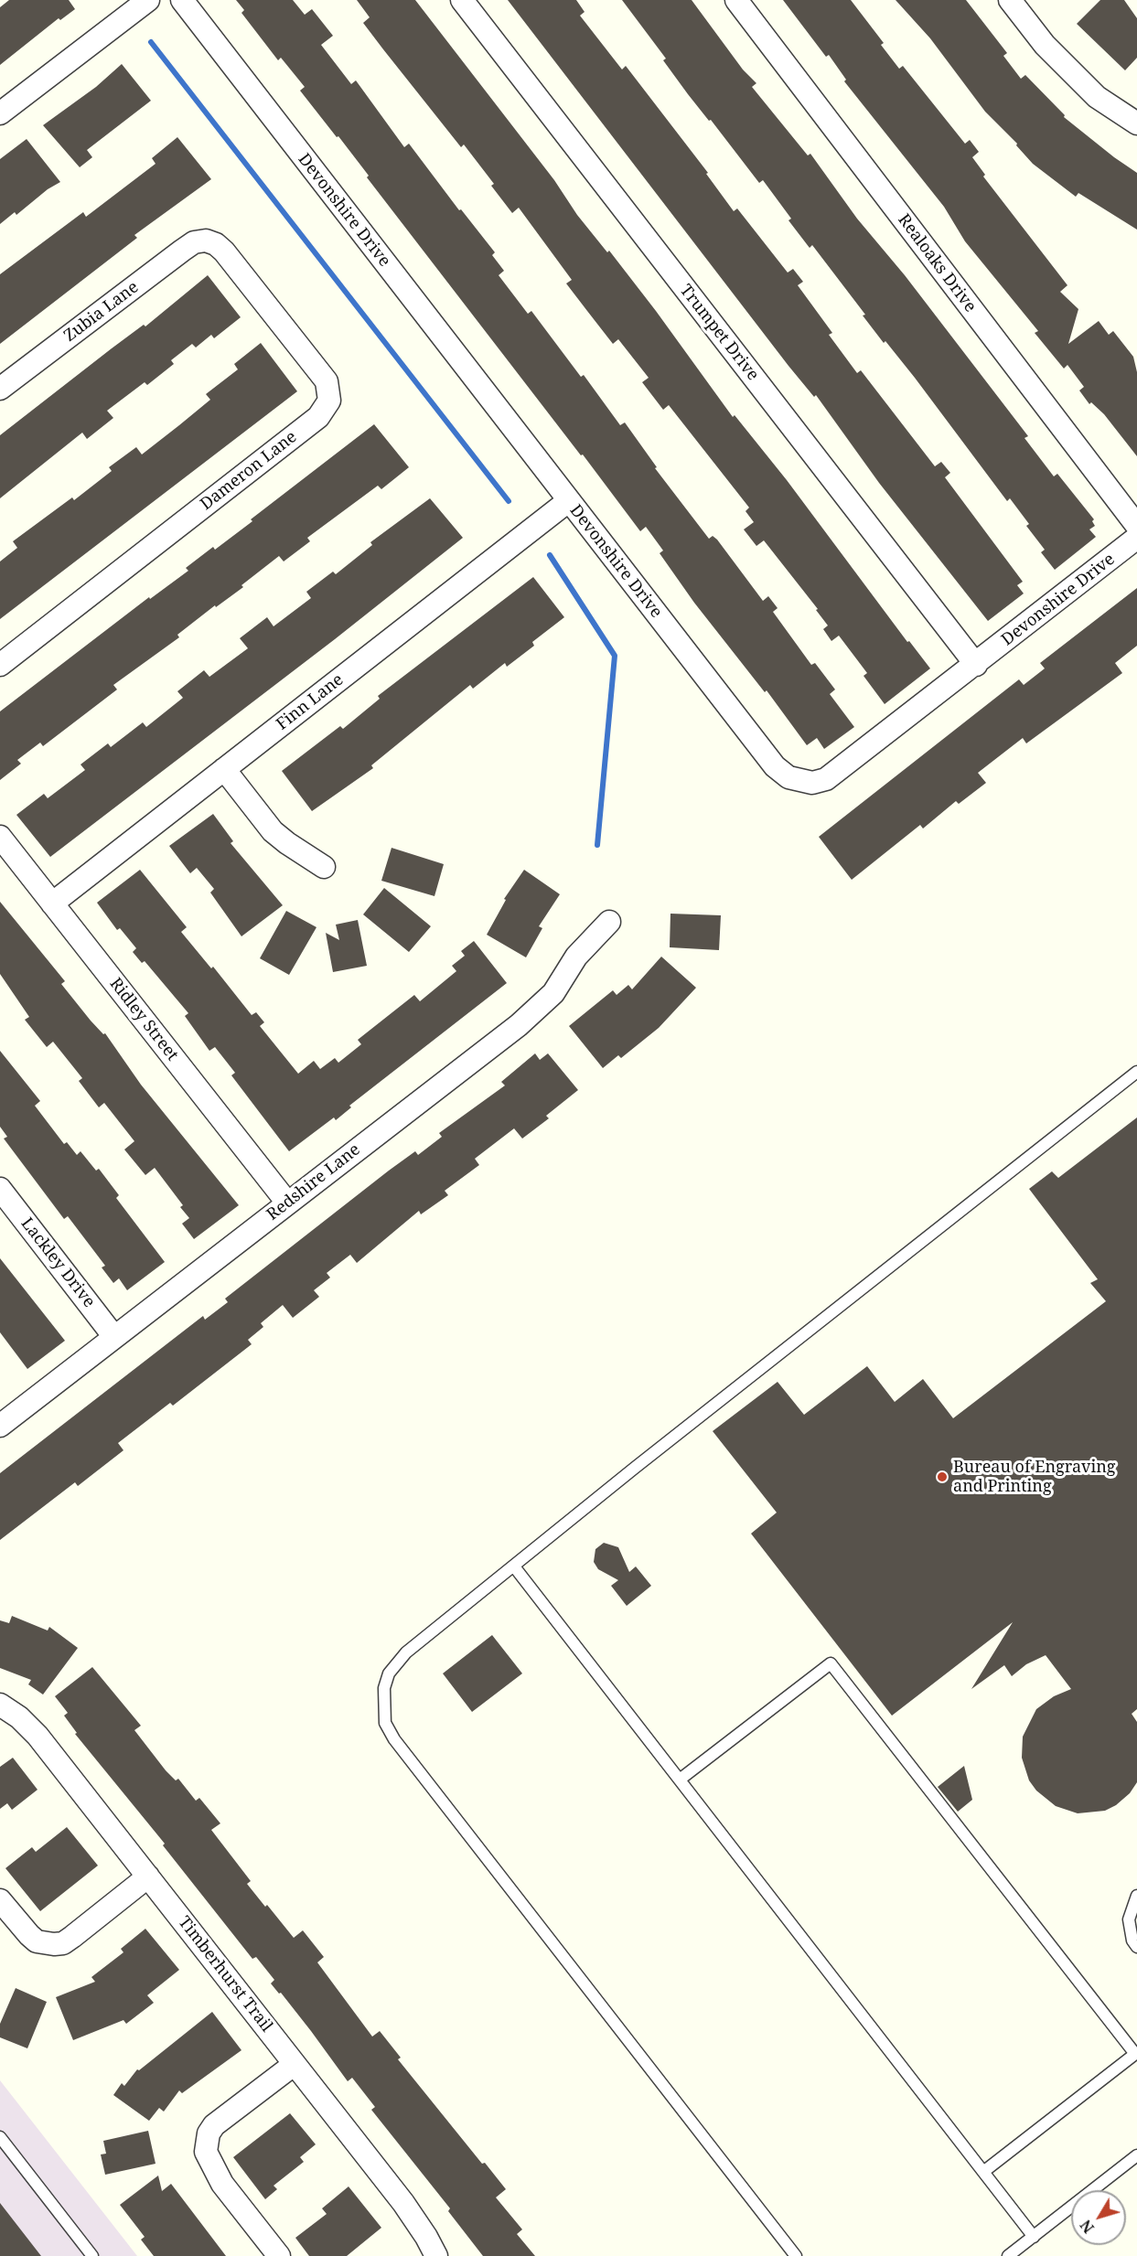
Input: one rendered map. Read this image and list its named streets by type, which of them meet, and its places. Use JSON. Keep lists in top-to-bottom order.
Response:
{
  "streets": {
    "street": [
      "Devonshire Drive",
      "Realoaks Drive",
      "Zubia Lane",
      "Trumpet Drive",
      "Dameron Lane",
      "Finn Lane",
      "Ridley Street",
      "Redshire Lane",
      "Lackley Drive",
      "Timberhurst Trail"
    ]
  },
  "crossings": [
    ["Devonshire Drive", "Trumpet Drive"],
    ["Devonshire Drive", "Finn Lane"],
    ["Zubia Lane", "Dameron Lane"],
    ["Finn Lane", "Ridley Street"],
    ["Ridley Street", "Redshire Lane"],
    ["Redshire Lane", "Lackley Drive"]
  ],
  "places": ["Bureau of Engraving and Printing"],
  "north": "bottom left"
}
